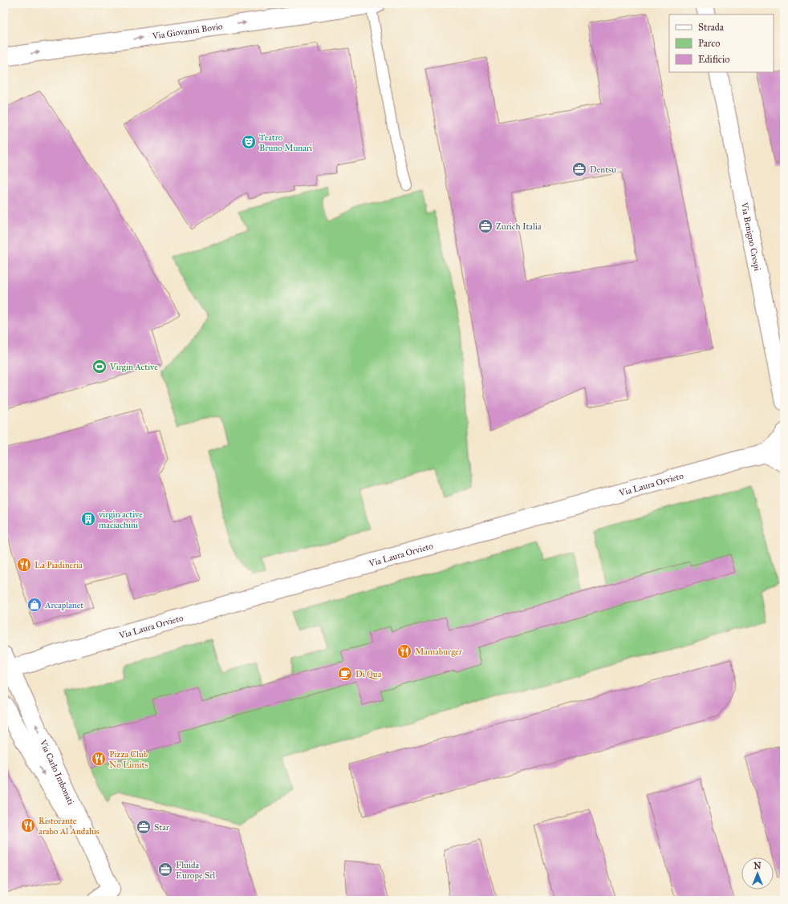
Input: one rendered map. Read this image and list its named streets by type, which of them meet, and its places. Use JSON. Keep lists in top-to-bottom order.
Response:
{
  "streets": {
    "street": [
      "Via Giovanni Bovio",
      "Via Benigno Crespi",
      "Via Laura Orvieto",
      "Via Carlo Imbonati"
    ]
  },
  "crossings": [
    ["Via Laura Orvieto", "Via Carlo Imbonati"]
  ],
  "one_way": ["Via Giovanni Bovio"],
  "places": {
    "theatre": ["Teatro Bruno Munari"],
    "office": [
      "Dentsu",
      "Zurich Italia",
      "Star",
      "Fluida Europe Srl"
    ],
    "sports": ["Virgin Active"],
    "building": ["virgin active maciachini"],
    "restaurant": [
      "La Piadineria",
      "Mamaburger",
      "Pizza Club No Limits",
      "Ristorante arabo Al Andalus"
    ],
    "shop": ["Arcaplanet"],
    "cafe": ["Di Qua"]
  },
  "legend": ["Strada", "Parco", "Edificio"],
  "north": "top"
}
